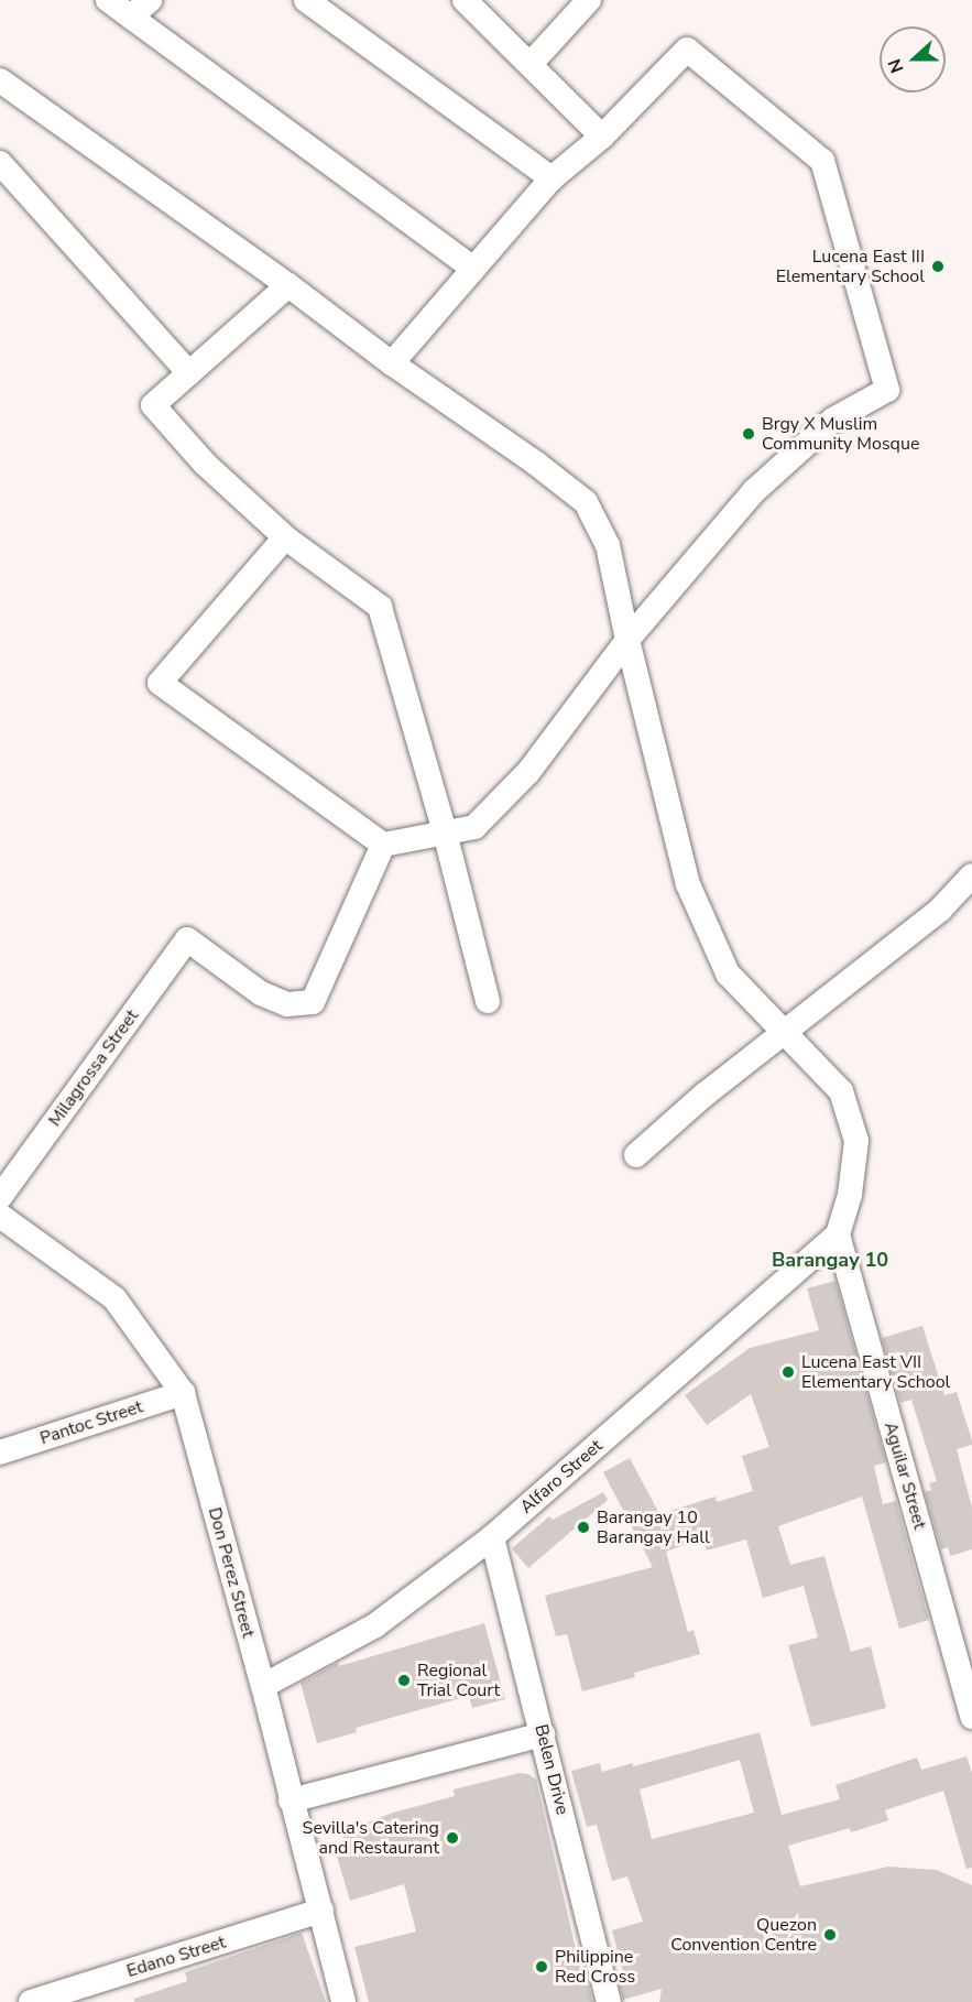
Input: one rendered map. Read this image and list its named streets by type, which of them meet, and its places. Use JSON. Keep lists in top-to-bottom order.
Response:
{
  "streets": {
    "street": [
      "Milagrossa Street",
      "Pantoc Street",
      "Aguilar Street",
      "Alfaro Street",
      "Don Perez Street",
      "Belen Drive",
      "Edano Street"
    ]
  },
  "crossings": [
    ["Pantoc Street", "Don Perez Street"],
    ["Aguilar Street", "Alfaro Street"],
    ["Alfaro Street", "Don Perez Street"],
    ["Alfaro Street", "Belen Drive"],
    ["Don Perez Street", "Edano Street"]
  ],
  "districts": ["Barangay 10"],
  "places": [
    "Lucena East III Elementary School",
    "Brgy X Muslim Community Mosque",
    "Lucena East VII Elementary School",
    "Barangay 10 Barangay Hall",
    "Regional Trial Court",
    "Sevilla's Catering and Restaurant",
    "Quezon Convention Centre",
    "Philippine Red Cross"
  ],
  "north": "left"
}
